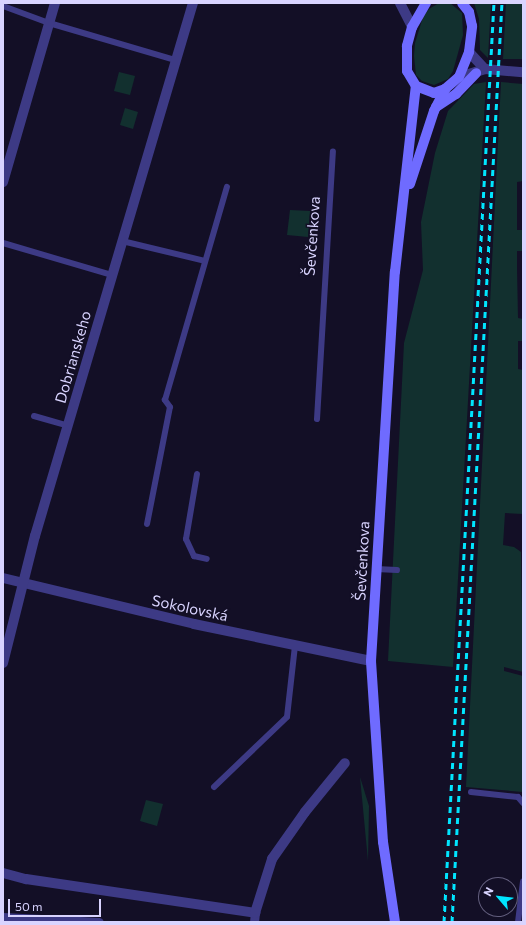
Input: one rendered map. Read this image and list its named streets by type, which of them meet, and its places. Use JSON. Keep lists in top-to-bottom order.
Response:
{
  "streets": {
    "main road": ["Ševčenkova"],
    "street": ["Dobrianskeho", "Sokolovská"]
  },
  "crossings": [
    ["Ševčenkova", "Sokolovská"],
    ["Dobrianskeho", "Sokolovská"]
  ],
  "scale_bar": "50 m",
  "north": "top left"
}
